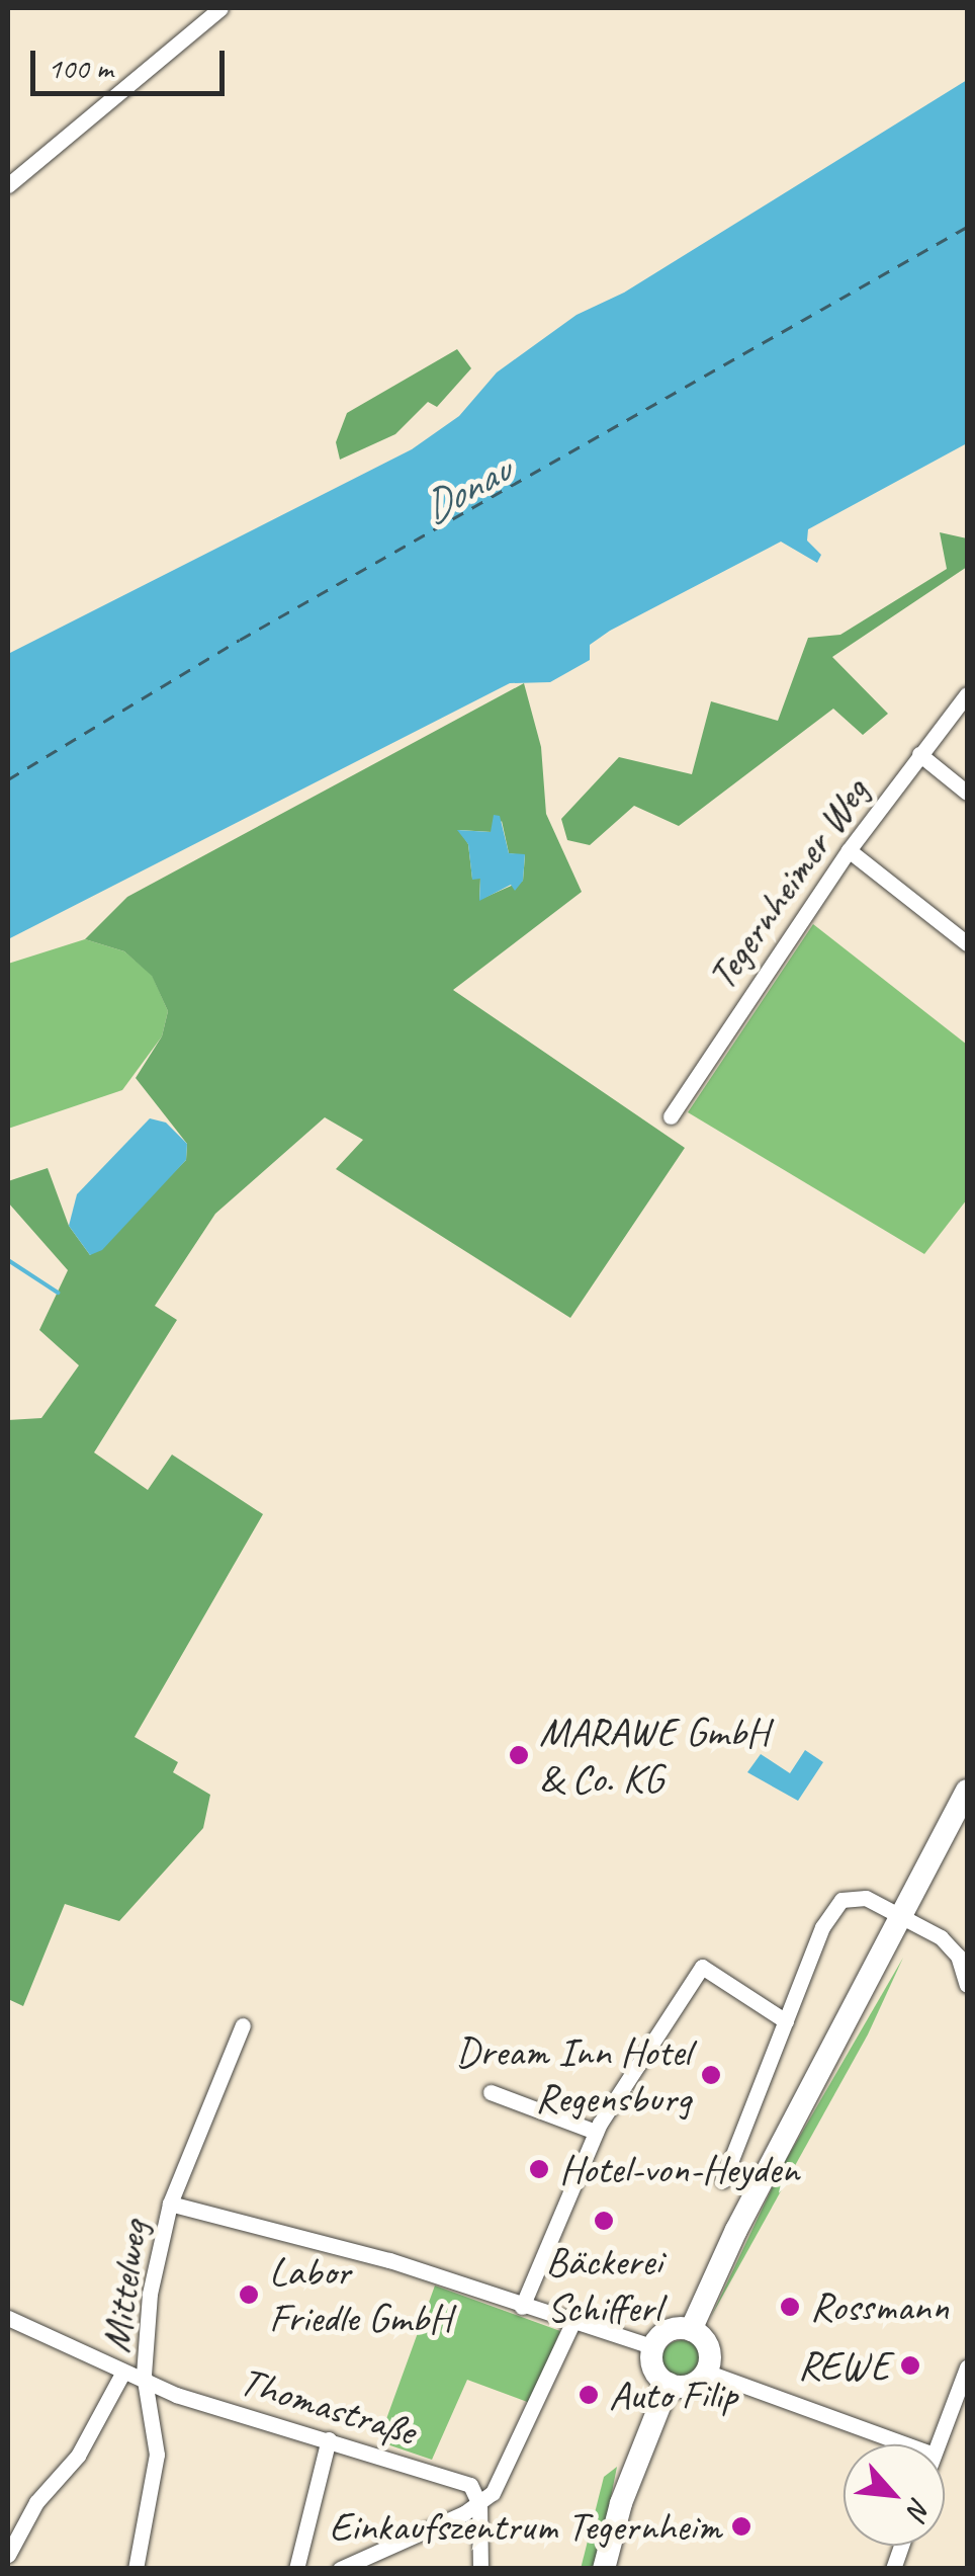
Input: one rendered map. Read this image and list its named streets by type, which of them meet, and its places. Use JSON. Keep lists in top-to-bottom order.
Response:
{
  "streets": {
    "street": ["Tegernheimer Weg", "Mittelweg", "Thomastraße"]
  },
  "crossings": [
    ["Mittelweg", "Thomastraße"]
  ],
  "water": ["Donau"],
  "places": [
    "MARAWE GmbH & Co. KG",
    "Dream Inn Hotel Regensburg",
    "Hotel-von-Heyden",
    "Bäckerei Schifferl",
    "Labor Friedle GmbH",
    "Rossmann",
    "REWE",
    "Auto Filip",
    "Einkaufszentrum Tegernheim"
  ],
  "scale_bar": "100 m",
  "north": "bottom right"
}
